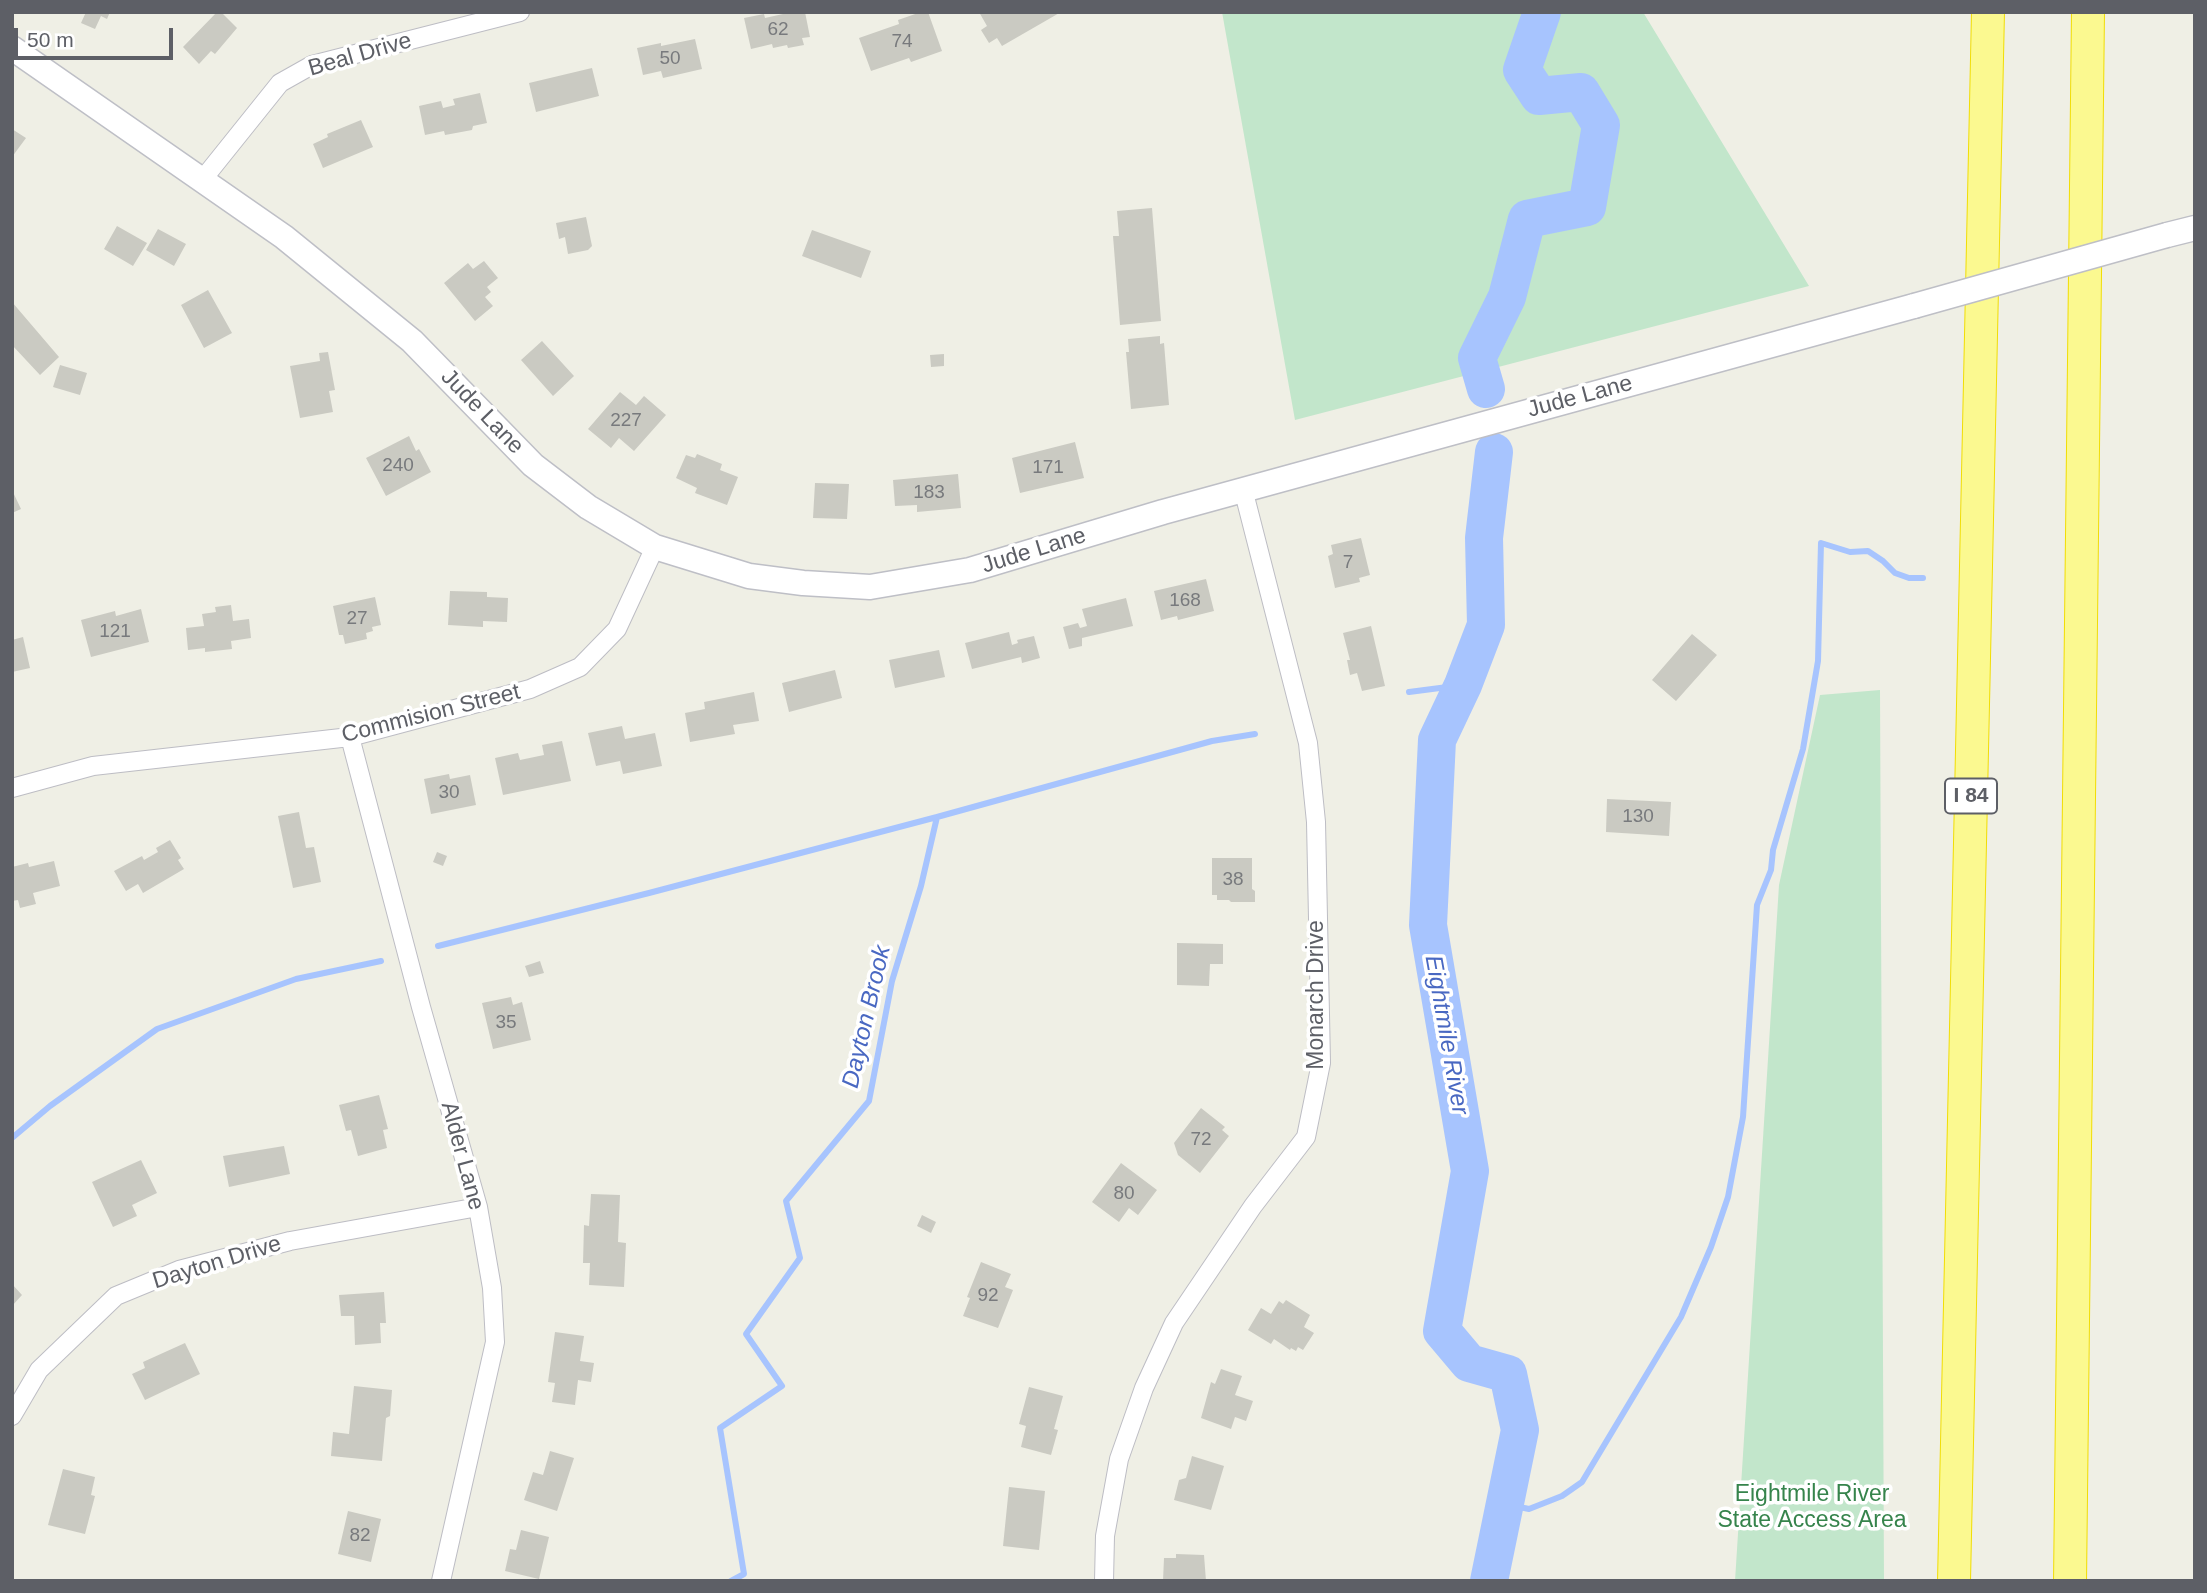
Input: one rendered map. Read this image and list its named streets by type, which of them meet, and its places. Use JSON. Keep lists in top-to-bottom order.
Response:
{
  "streets": {
    "highway": ["I 84"],
    "street": [
      "Beal Drive",
      "Jude Lane",
      "Commision Street",
      "Monarch Drive",
      "Alder Lane",
      "Dayton Drive"
    ]
  },
  "crossings": [
    ["Beal Drive", "Jude Lane"],
    ["Jude Lane", "Commision Street"],
    ["Jude Lane", "Monarch Drive"],
    ["Commision Street", "Alder Lane"],
    ["Alder Lane", "Dayton Drive"]
  ],
  "water": ["Dayton Brook", "Eightmile River"],
  "parks": ["Eightmile River State Access Area"],
  "house_numbers": [
    "62",
    "74",
    "50",
    "227",
    "240",
    "171",
    "183",
    "7",
    "168",
    "27",
    "121",
    "30",
    "130",
    "38",
    "35",
    "72",
    "80",
    "92",
    "82"
  ],
  "scale_bar": "50 m"
}
